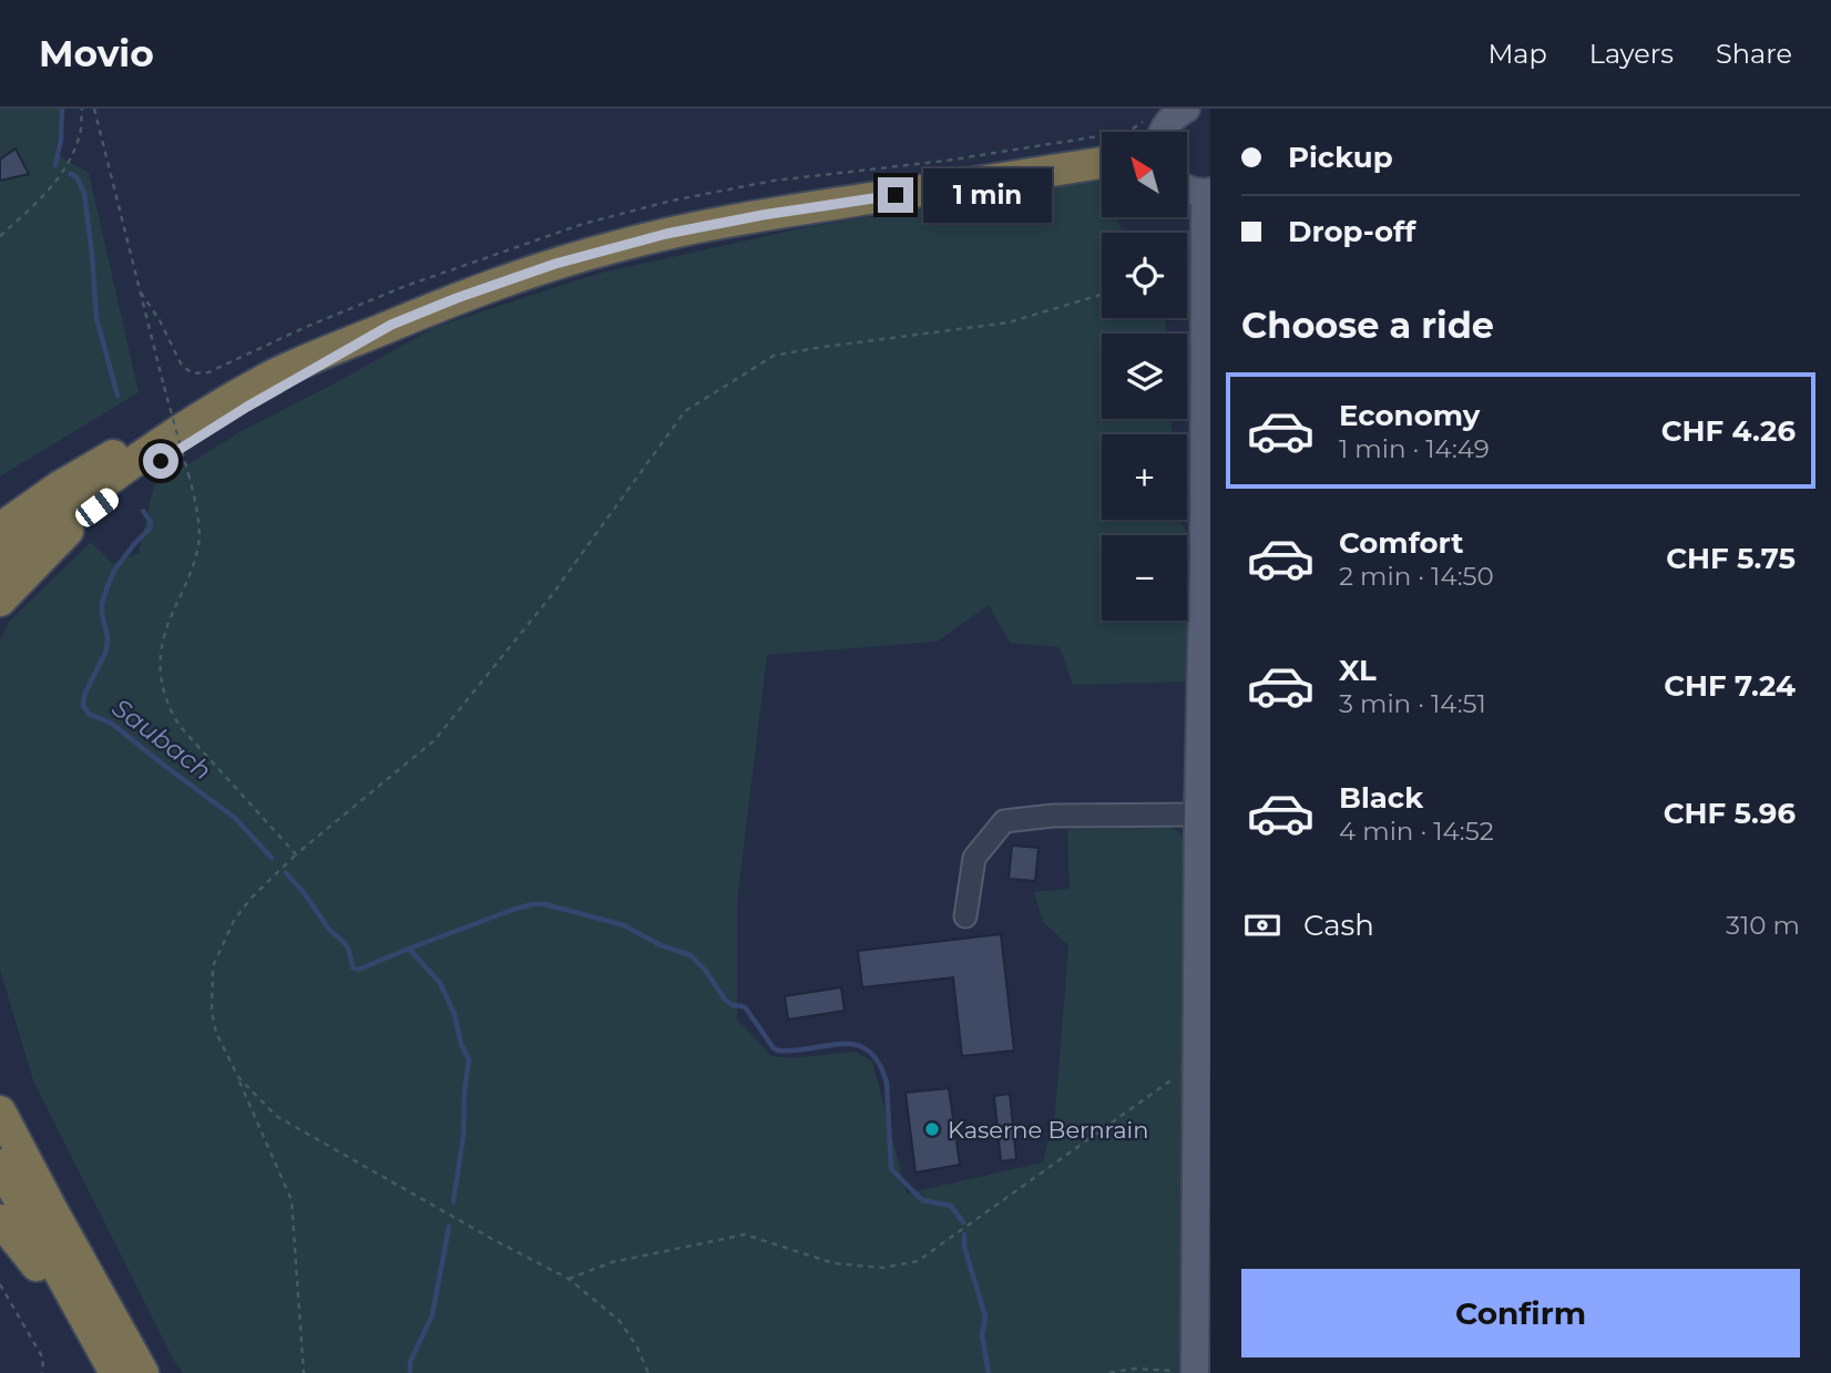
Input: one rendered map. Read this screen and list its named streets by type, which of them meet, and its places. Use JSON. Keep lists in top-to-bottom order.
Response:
{
  "water": ["Saubach"],
  "places": ["Kaserne Bernrain"],
  "north": "top left",
  "page": {
    "header": "Movio",
    "nav": ["Map", "Layers", "Share"],
    "banner": ["Pickup", "Drop-off"],
    "map_buttons": ["+", "−"],
    "bubble": "1 min",
    "heading": "Choose a ride",
    "list": [
      {
        "name": "Economy",
        "note": "1 min · 14:49",
        "value": "CHF 4.26"
      },
      {
        "name": "Comfort",
        "note": "2 min · 14:50",
        "value": "CHF 5.75"
      },
      {
        "name": "XL",
        "note": "3 min · 14:51",
        "value": "CHF 7.24"
      },
      {
        "name": "Black",
        "note": "4 min · 14:52",
        "value": "CHF 5.96"
      }
    ],
    "pay": ["Cash", "310 m"],
    "buttons": "Confirm"
  }
}
